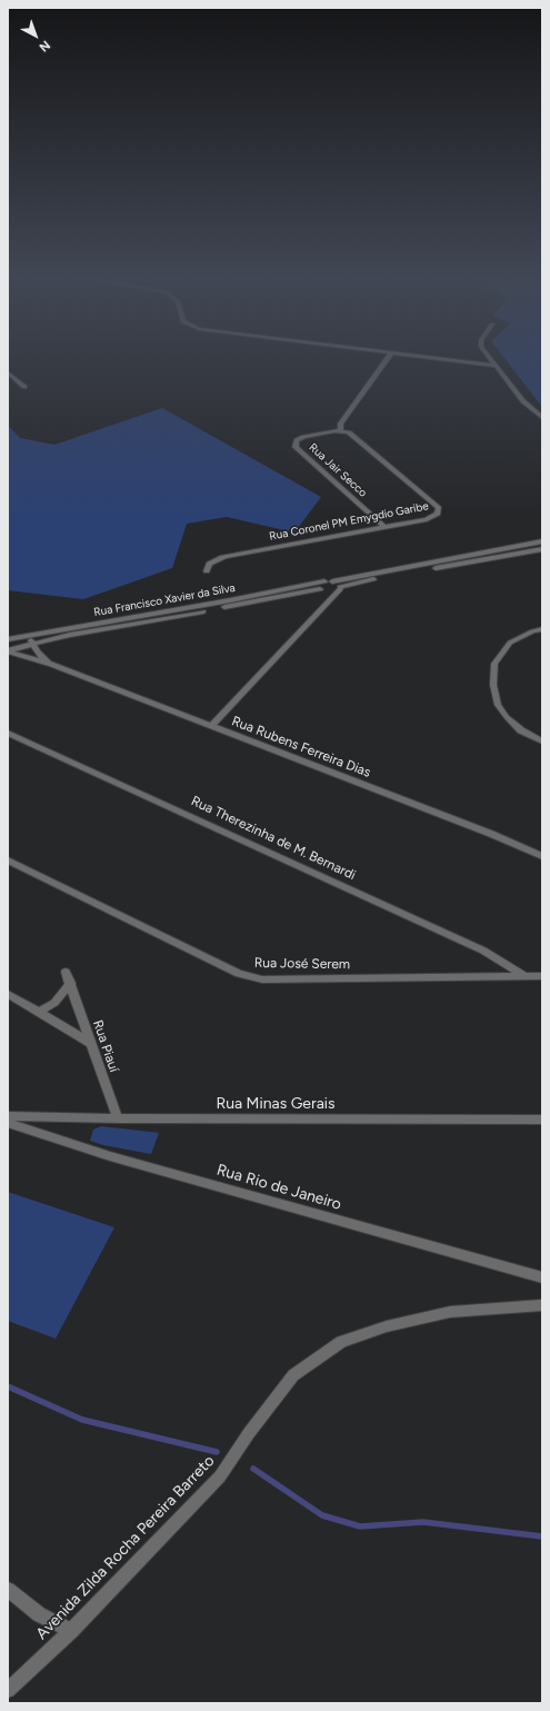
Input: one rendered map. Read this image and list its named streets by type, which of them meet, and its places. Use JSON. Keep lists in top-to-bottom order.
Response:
{
  "streets": {
    "street": [
      "Rua Jair Secco",
      "Rua Coronel PM Emygdio Garibe",
      "Rua Francisco Xavier da Silva",
      "Rua Rubens Ferreira Dias",
      "Rua Therezinha de M. Bernardi",
      "Rua José Serem",
      "Rua Piauí",
      "Rua Minas Gerais",
      "Rua Rio de Janeiro",
      "Avenida Zilda Rocha Pereira Barreto"
    ]
  },
  "crossings": [
    ["Rua Jair Secco", "Rua Coronel PM Emygdio Garibe"],
    ["Rua Francisco Xavier da Silva", "Rua Rubens Ferreira Dias"],
    ["Rua Therezinha de M. Bernardi", "Rua José Serem"],
    ["Rua Piauí", "Rua Minas Gerais"]
  ],
  "north": "bottom right"
}
